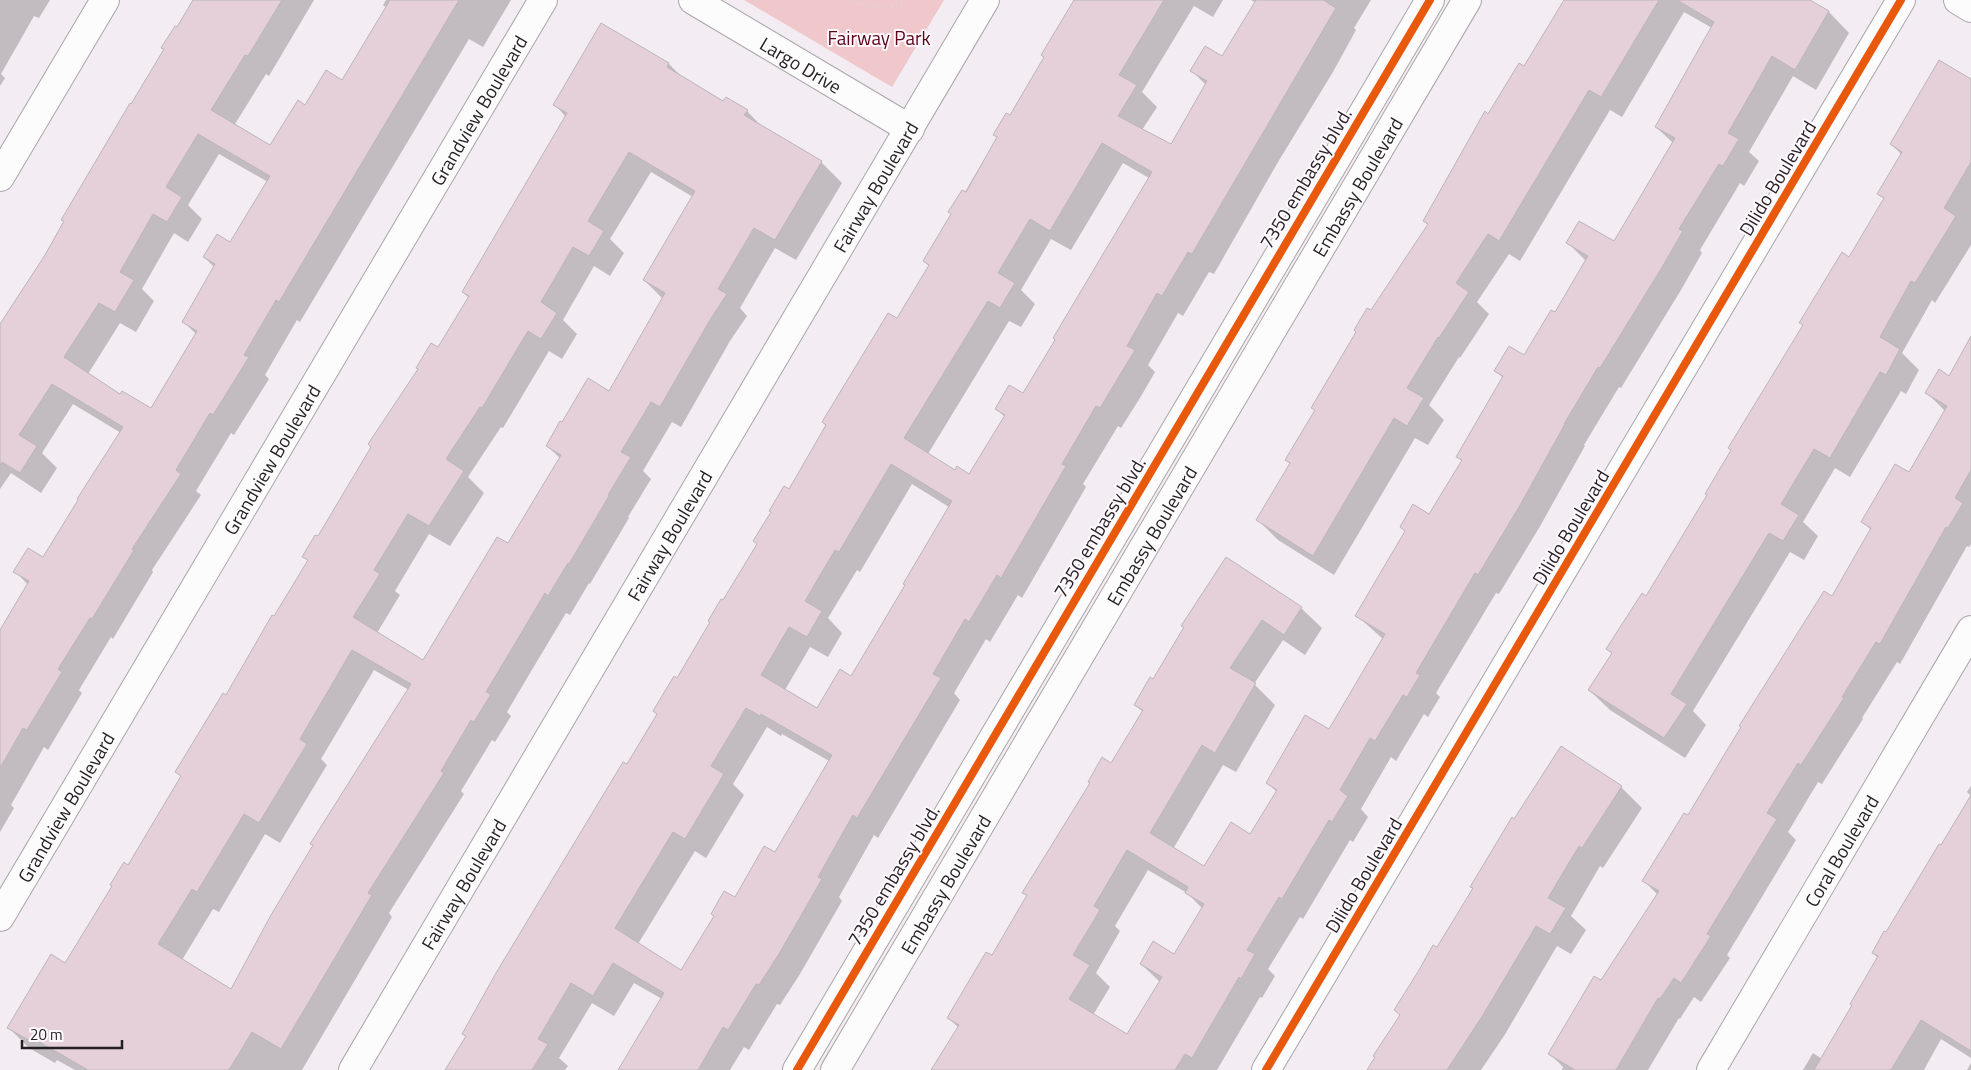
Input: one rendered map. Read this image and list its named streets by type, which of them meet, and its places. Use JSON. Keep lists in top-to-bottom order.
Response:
{
  "streets": {
    "street": [
      "Largo Drive",
      "Grandview Boulevard",
      "7350 embassy blvd.",
      "Dilido Boulevard",
      "Embassy Boulevard",
      "Fairway Boulevard",
      "Coral Boulevard"
    ]
  },
  "crossings": [
    ["Largo Drive", "Fairway Boulevard"]
  ],
  "parks": ["Fairway Park"],
  "scale_bar": "20 m"
}
